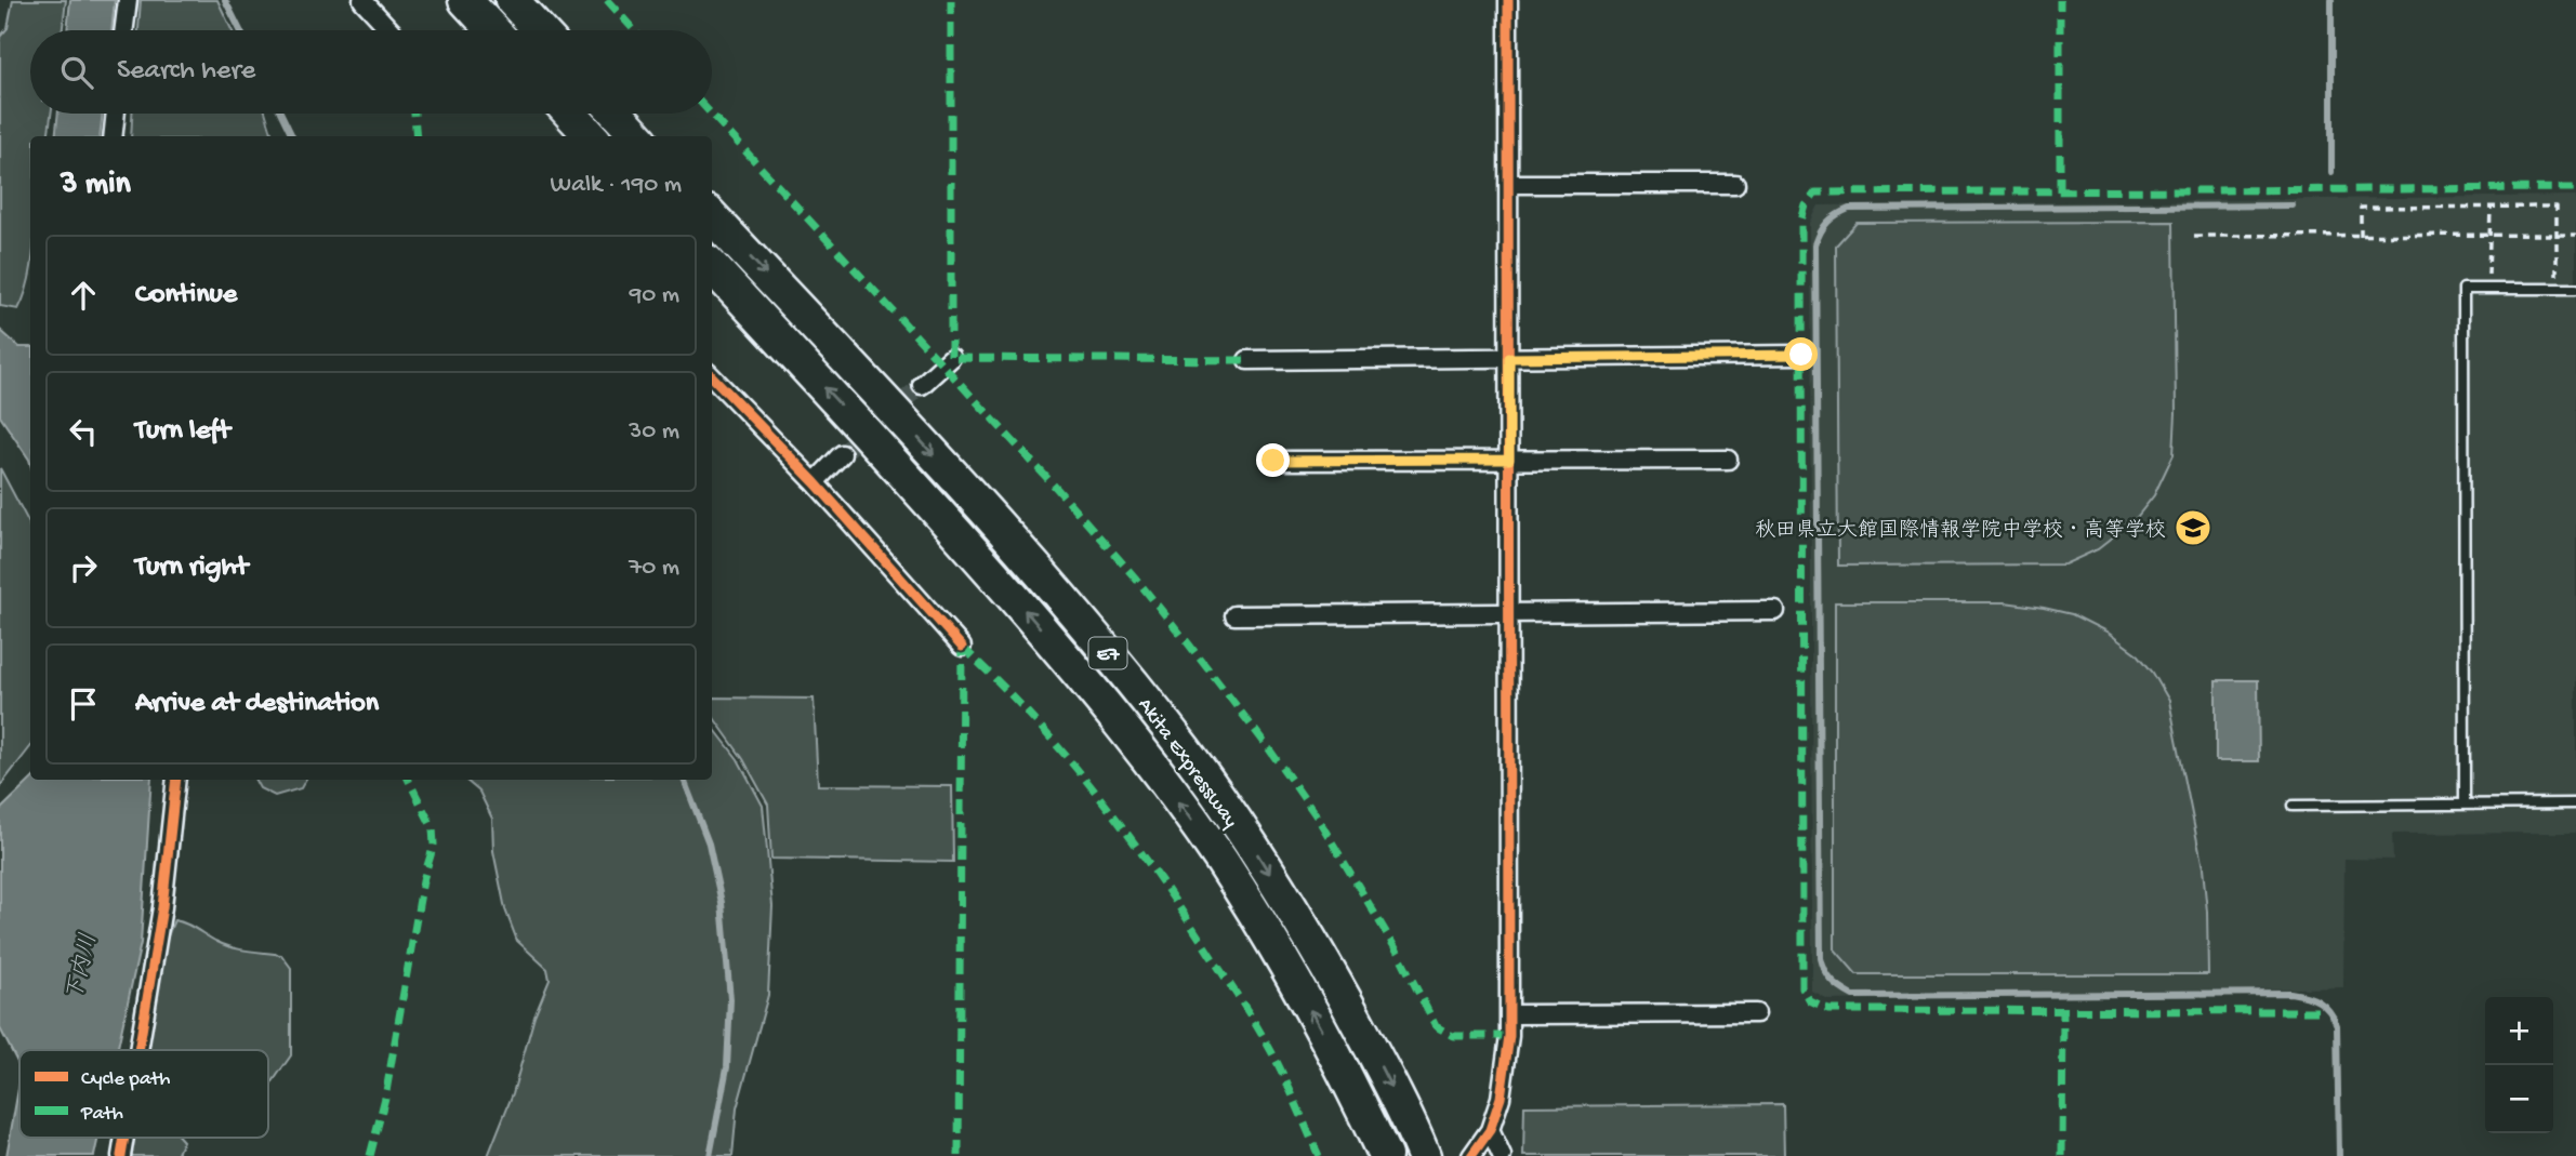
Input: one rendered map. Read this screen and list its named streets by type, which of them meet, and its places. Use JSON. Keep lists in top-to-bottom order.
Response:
{
  "streets": {
    "highway": ["E7", "Akita Expressway"]
  },
  "water": ["下内川"],
  "places": {
    "school or university": ["秋田県立大館国際情報学院中学校・高等学校"]
  },
  "legend": ["Cycle path", "Path"],
  "page": {
    "search": "Search here",
    "heading": ["3 min", "Walk · 190 m"],
    "list": [
      ["Continue", "90 m"],
      ["Turn left", "30 m"],
      ["Turn right", "70 m"],
      "Arrive at destination"
    ],
    "map_buttons": ["+", "−"]
  }
}
